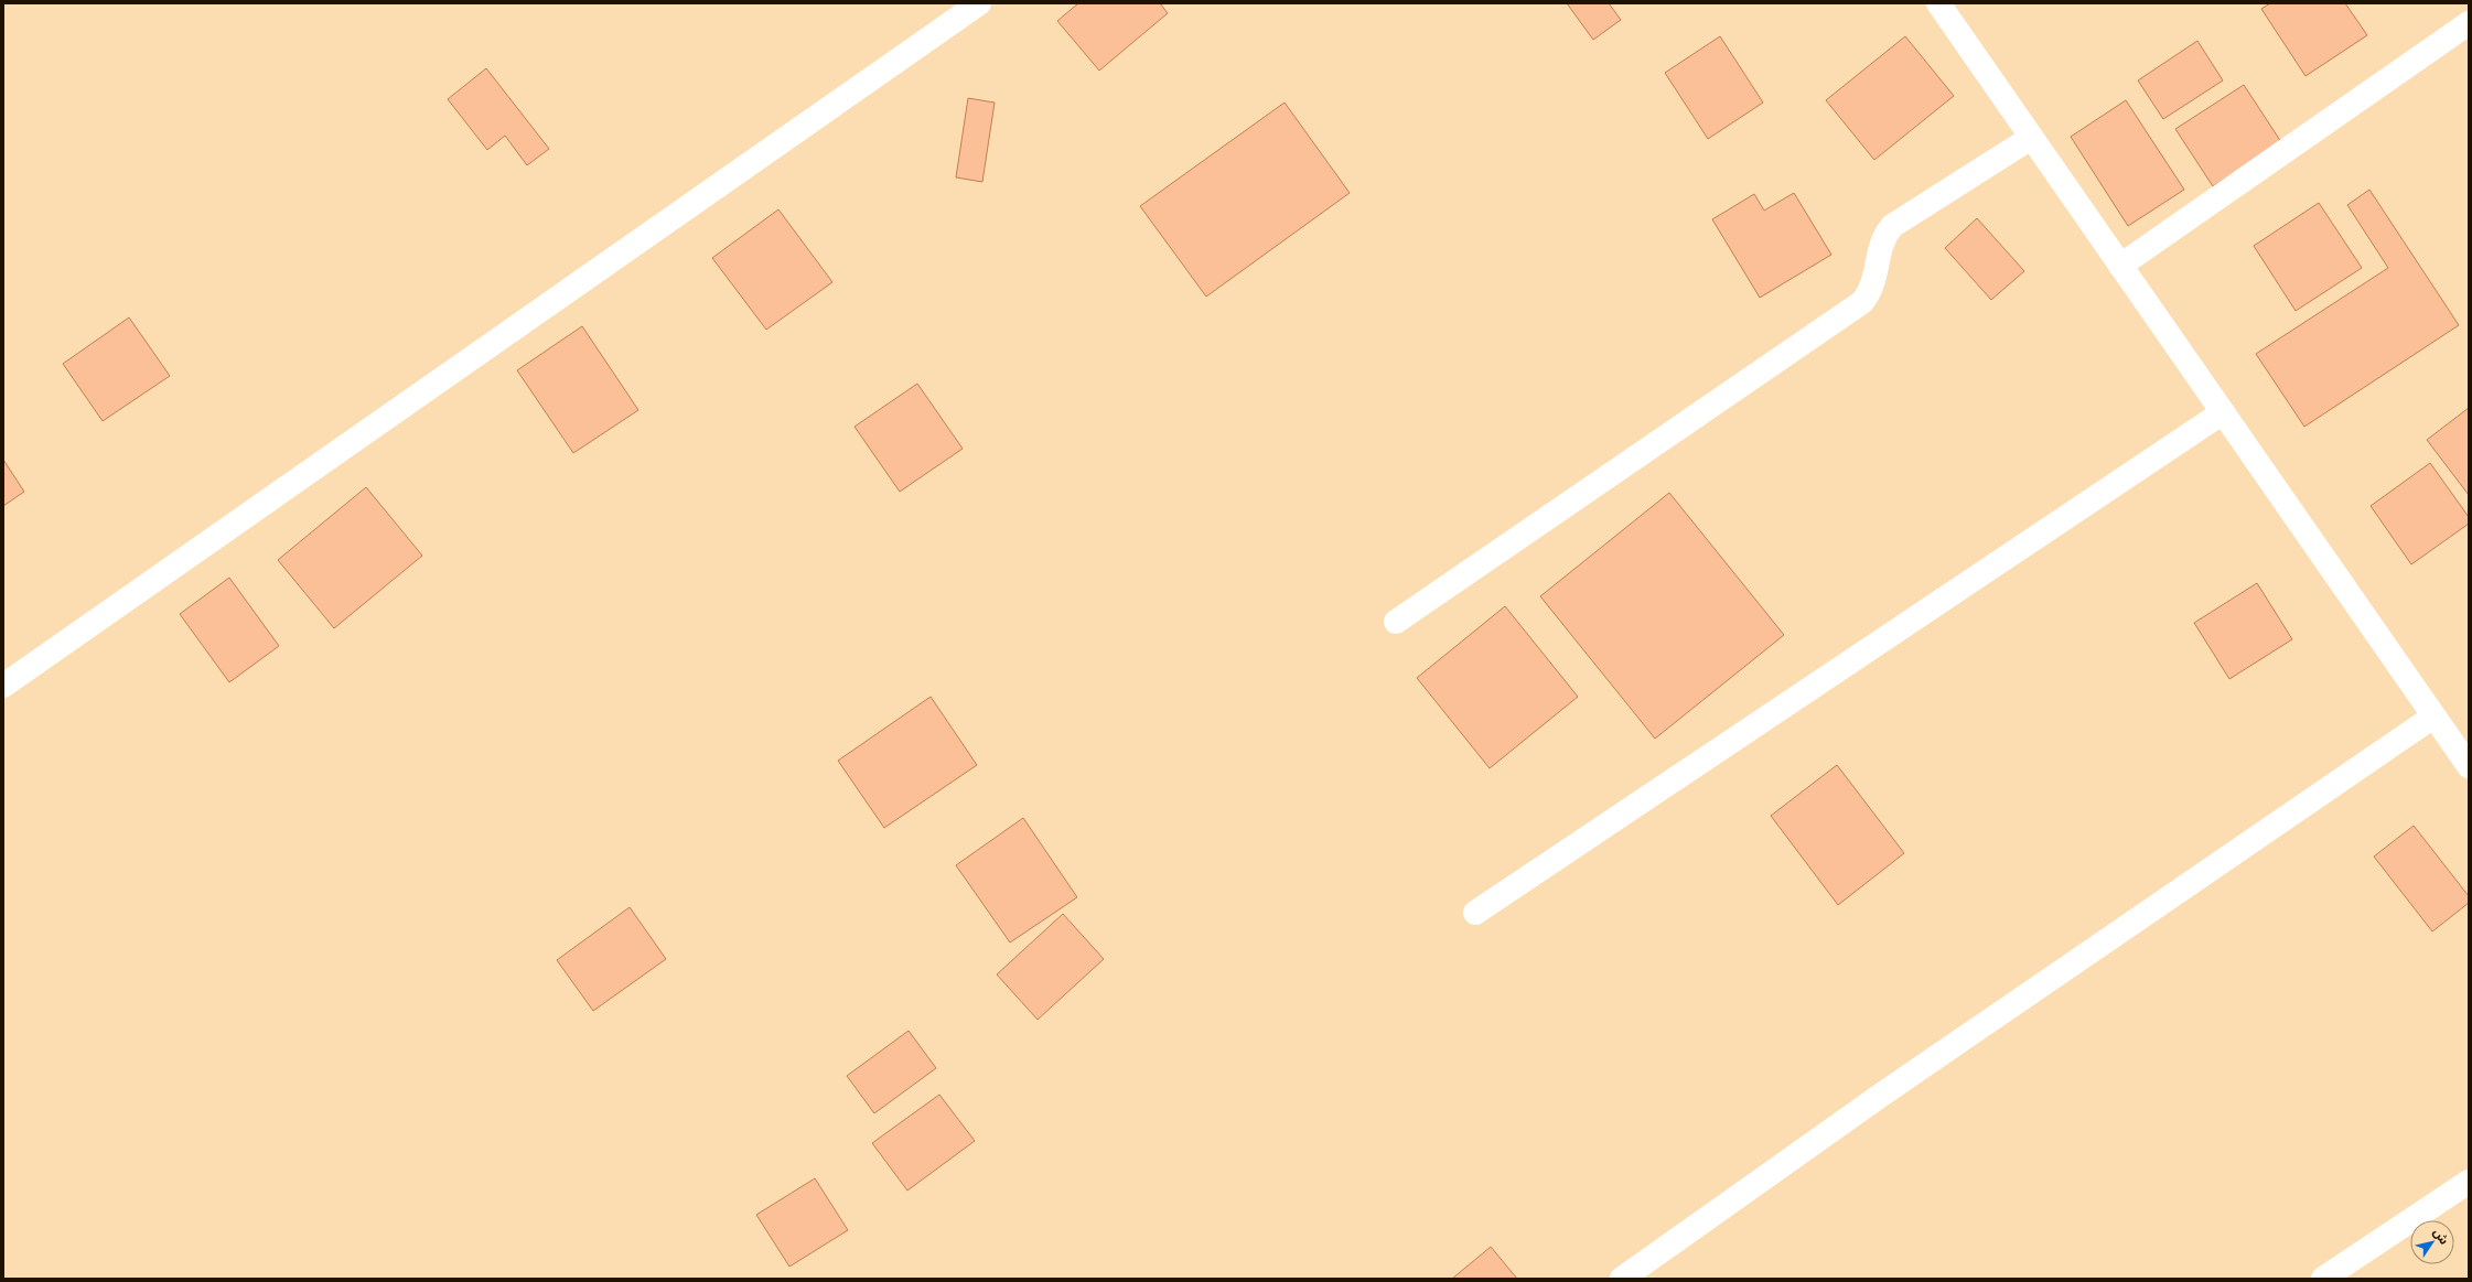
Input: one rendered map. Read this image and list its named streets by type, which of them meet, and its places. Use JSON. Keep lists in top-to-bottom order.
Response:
{
  "north": "top right"
}
